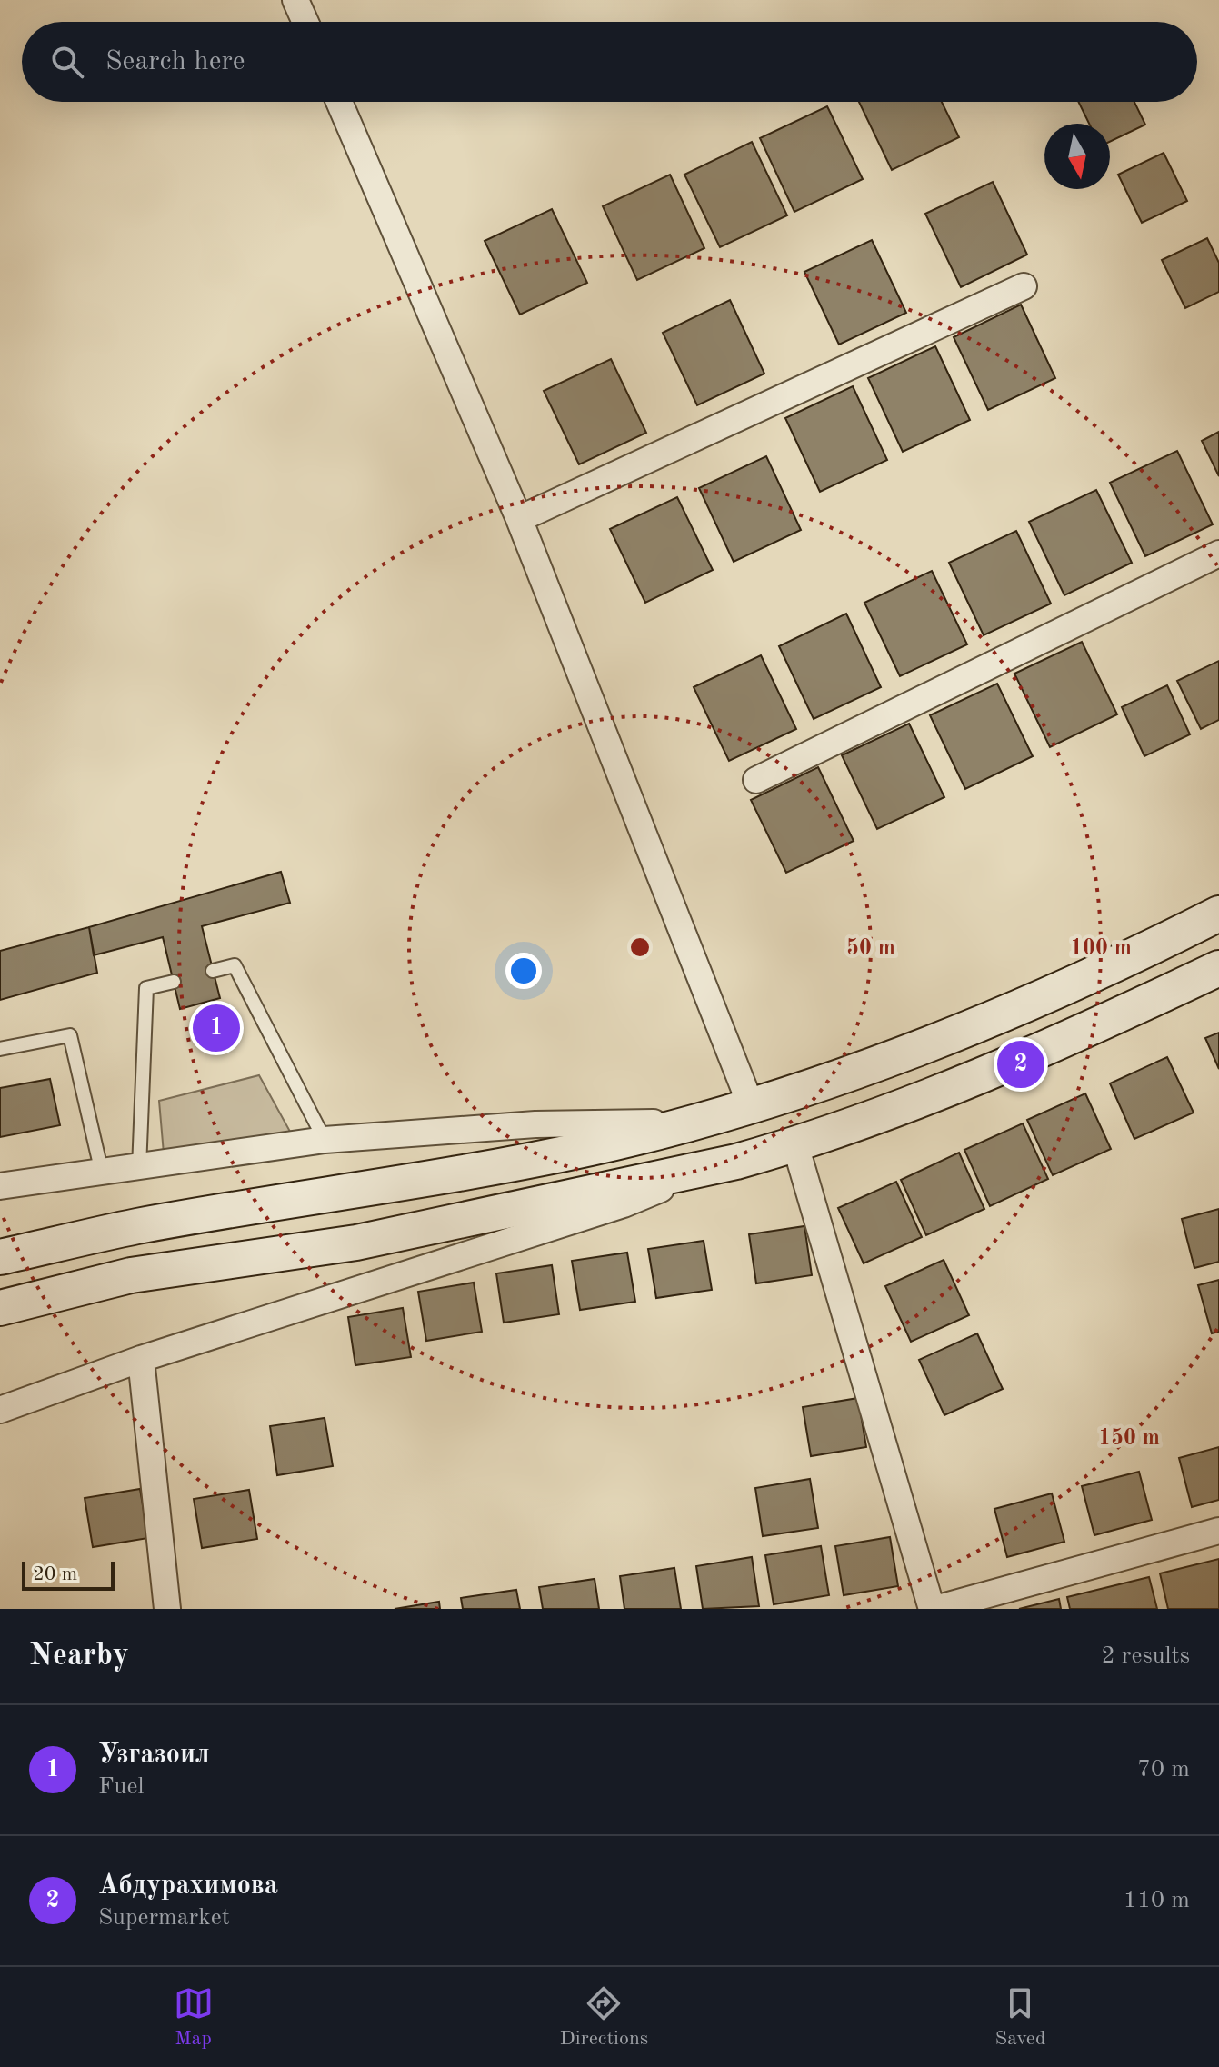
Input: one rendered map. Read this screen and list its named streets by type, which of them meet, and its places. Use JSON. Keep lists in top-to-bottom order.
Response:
{
  "scale_bar": "20 m",
  "north": "bottom",
  "page": {
    "search": "Search here",
    "pins": ["1", "2"],
    "scale": "20 m",
    "heading": ["Nearby", "2 results"],
    "list": [
      {
        "mark": "1",
        "name": "Узгазоил",
        "note": "Fuel",
        "value": "70 m"
      },
      {
        "mark": "2",
        "name": "Абдурахимова",
        "note": "Supermarket",
        "value": "110 m"
      }
    ],
    "nav": ["Map", "Directions", "Saved"]
  },
  "rings": ["50 m", "100 m", "150 m"]
}
